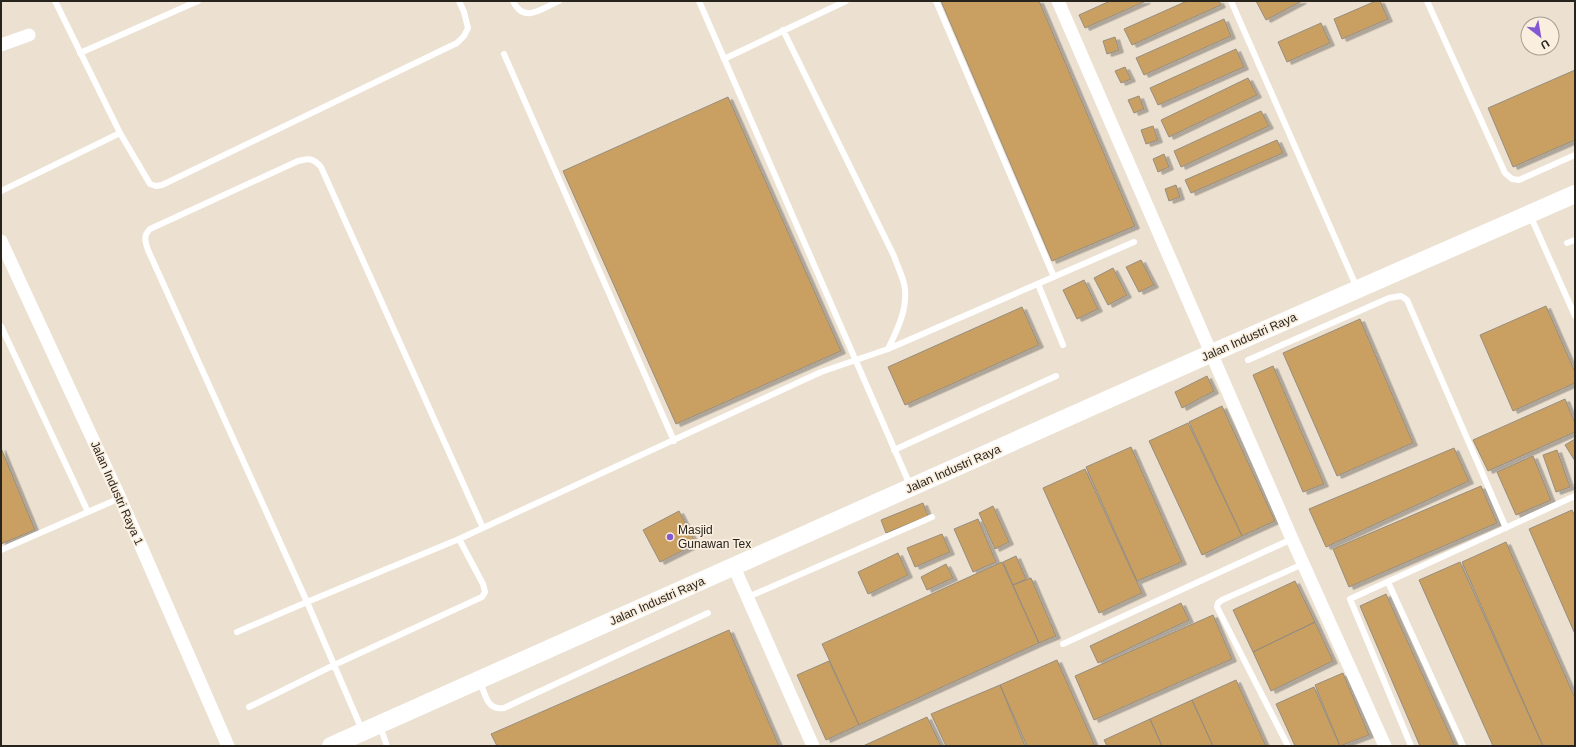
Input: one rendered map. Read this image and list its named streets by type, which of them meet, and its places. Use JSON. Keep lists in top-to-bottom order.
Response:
{
  "streets": {
    "street": ["Jalan Industri Raya", "Jalan Industri Raya 1"]
  },
  "places": ["Masjid Gunawan Tex"],
  "north": "bottom right"
}
